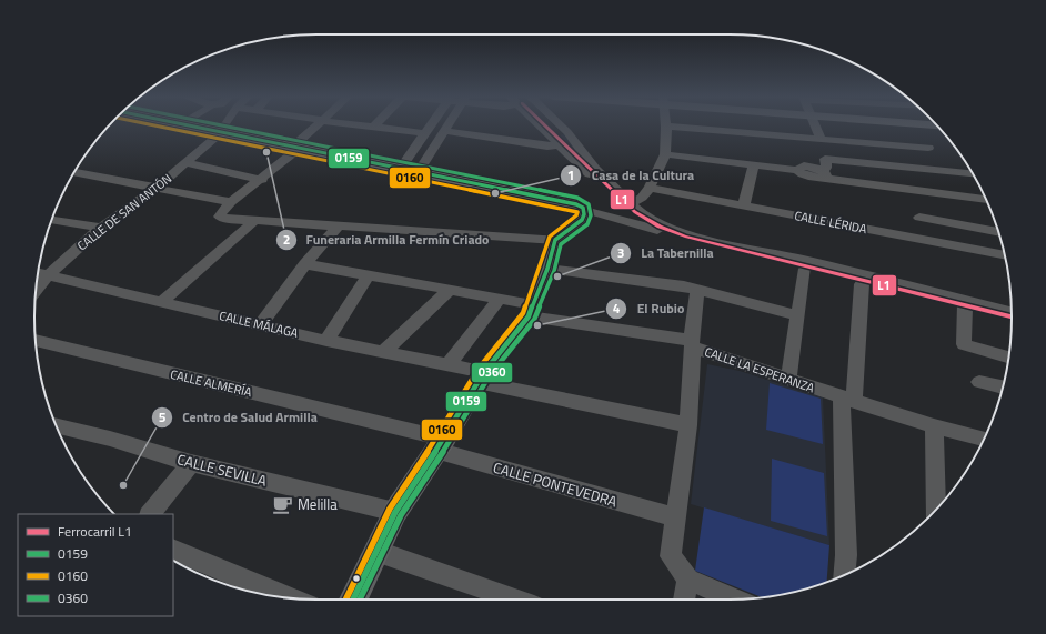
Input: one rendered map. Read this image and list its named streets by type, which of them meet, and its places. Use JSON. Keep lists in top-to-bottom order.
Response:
{
  "streets": {
    "street": [
      "CALLE DE SAN ANTÓN",
      "CALLE LÉRIDA",
      "CALLE MÁLAGA",
      "CALLE LA ESPERANZA",
      "CALLE ALMERÍA",
      "CALLE SEVILLA",
      "CALLE PONTEVEDRA"
    ]
  },
  "crossings": [
    ["CALLE DE SAN ANTÓN", "CALLE MÁLAGA"],
    ["CALLE ALMERÍA", "CALLE PONTEVEDRA"]
  ],
  "places": {
    "other": [
      "Funeraria Armilla Fermín Criado",
      "Casa de la Cultura",
      "La Tabernilla",
      "El Rubio",
      "Centro de Salud Armilla"
    ],
    "cafe": ["Melilla"]
  },
  "lines": [
    "rail line L1",
    "transit line 0159",
    "transit line 0160",
    "transit line 0360"
  ],
  "legend": [
    "Ferrocarril L1",
    "0159",
    "0160",
    "0360"
  ]
}
